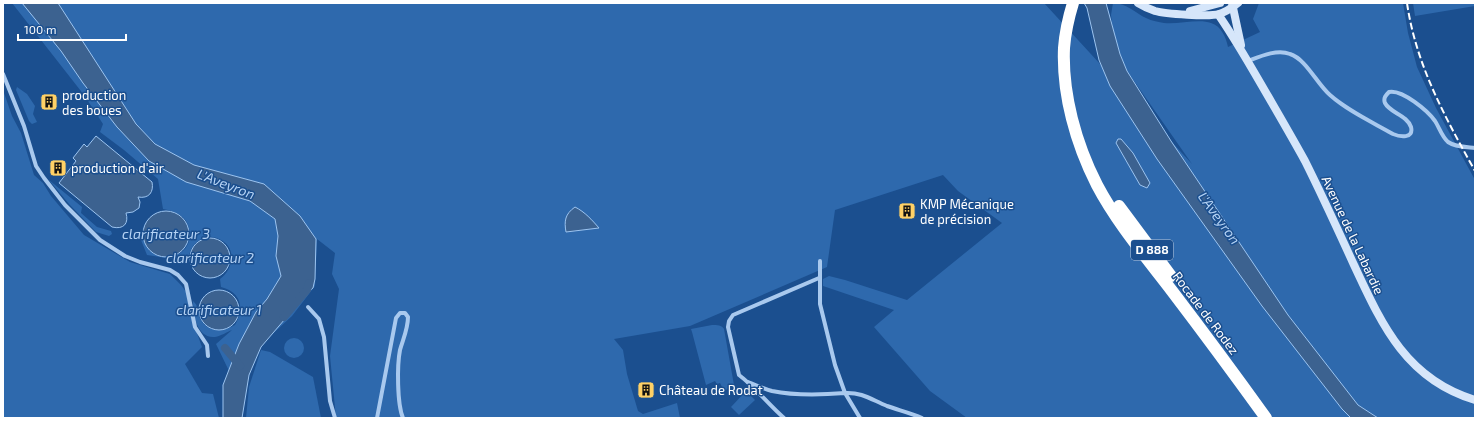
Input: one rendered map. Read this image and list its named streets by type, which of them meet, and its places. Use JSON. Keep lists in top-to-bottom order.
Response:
{
  "streets": {
    "highway": ["D 888", "Rocade de Rodez"],
    "street": ["Avenue de la Labardie"]
  },
  "water": [
    "L'Aveyron",
    "clarificateur 3",
    "clarificateur 2",
    "clarificateur 1"
  ],
  "places": {
    "building": [
      "production des boues",
      "production d'air",
      "KMP Mécanique de précision",
      "Château de Rodat"
    ]
  },
  "scale_bar": "100 m"
}
